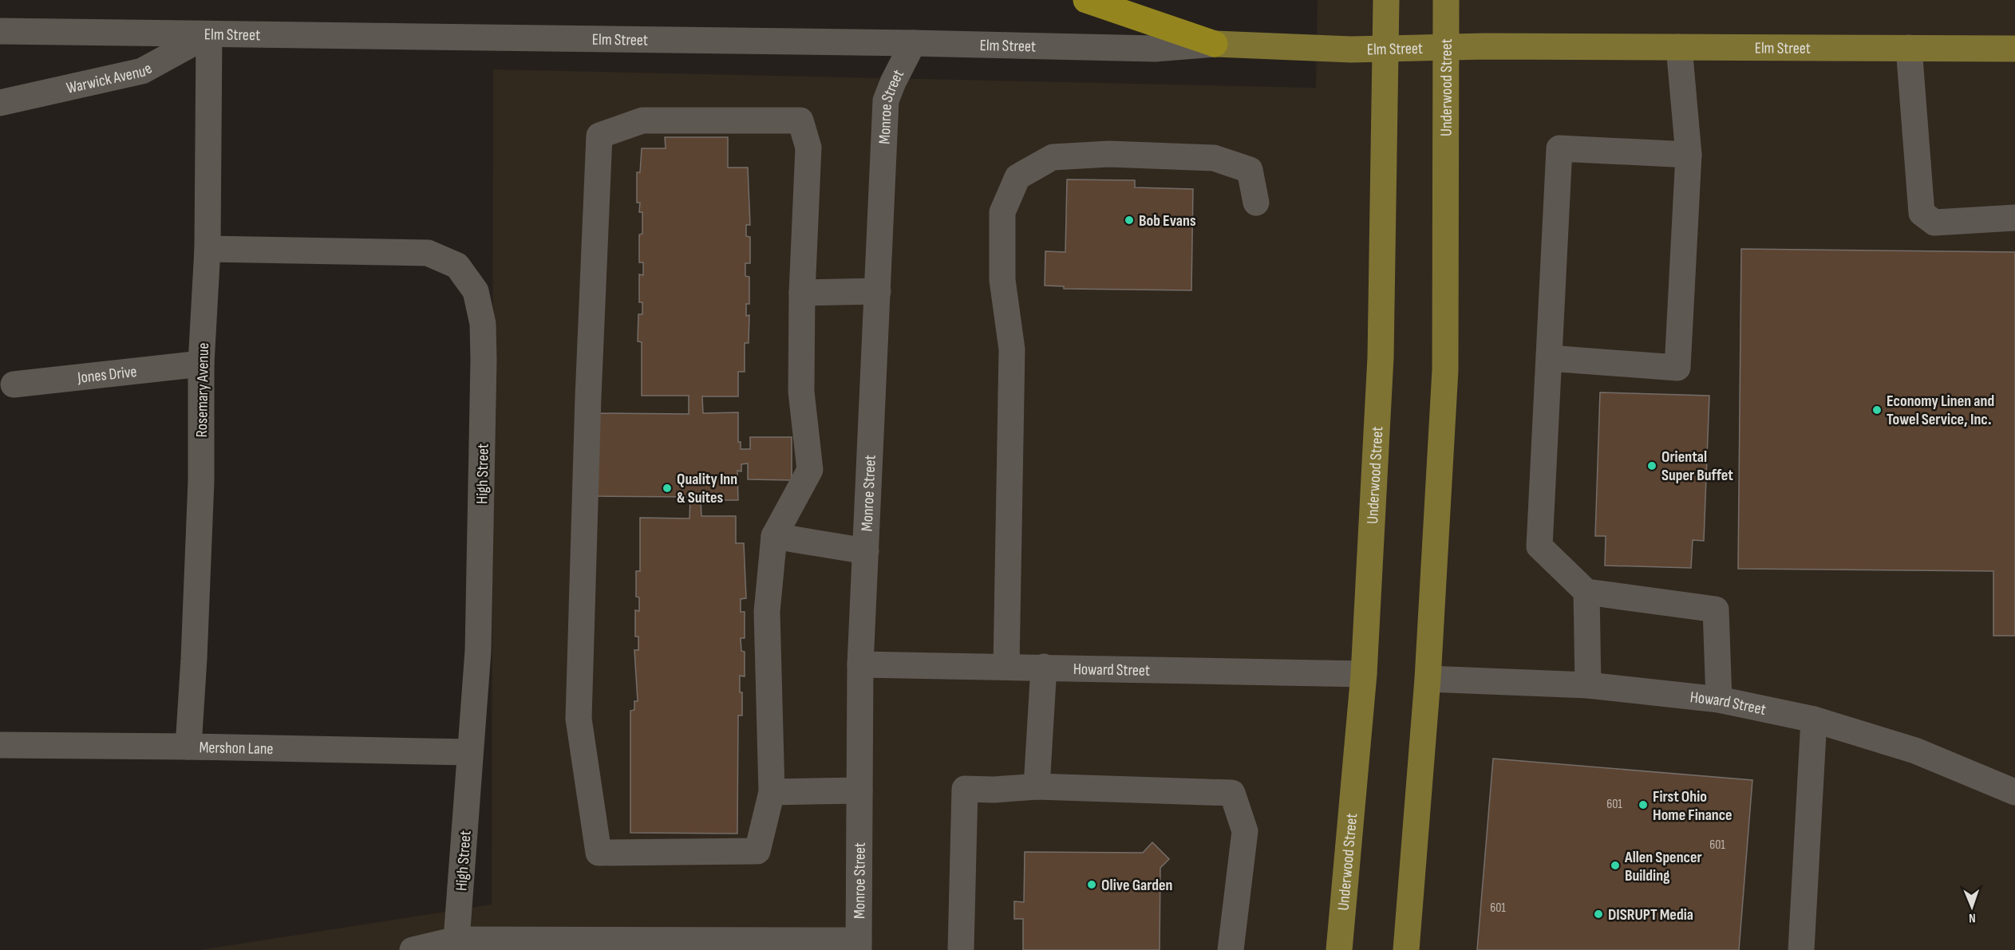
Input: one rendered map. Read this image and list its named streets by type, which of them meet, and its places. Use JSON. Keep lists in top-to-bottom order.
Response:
{
  "streets": {
    "main road": ["Elm Street", "Underwood Street"],
    "street": [
      "Warwick Avenue",
      "Monroe Street",
      "Jones Drive",
      "Rosemary Avenue",
      "High Street",
      "Howard Street",
      "Mershon Lane"
    ]
  },
  "crossings": [
    ["Elm Street", "Warwick Avenue"],
    ["Elm Street", "Underwood Street"],
    ["Elm Street", "Monroe Street"],
    ["Elm Street", "Rosemary Avenue"],
    ["Warwick Avenue", "Rosemary Avenue"],
    ["Underwood Street", "Howard Street"],
    ["Monroe Street", "Howard Street"],
    ["Jones Drive", "Rosemary Avenue"],
    ["Rosemary Avenue", "High Street"],
    ["Rosemary Avenue", "Mershon Lane"],
    ["High Street", "Mershon Lane"]
  ],
  "places": [
    "Bob Evans",
    "Economy Linen and Towel Service, Inc.",
    "Oriental Super Buffet",
    "Quality Inn & Suites",
    "First Ohio Home Finance",
    "Allen Spencer Building",
    "Olive Garden",
    "DISRUPT Media"
  ],
  "house_numbers": ["601", "601", "601"],
  "north": "bottom"
}
